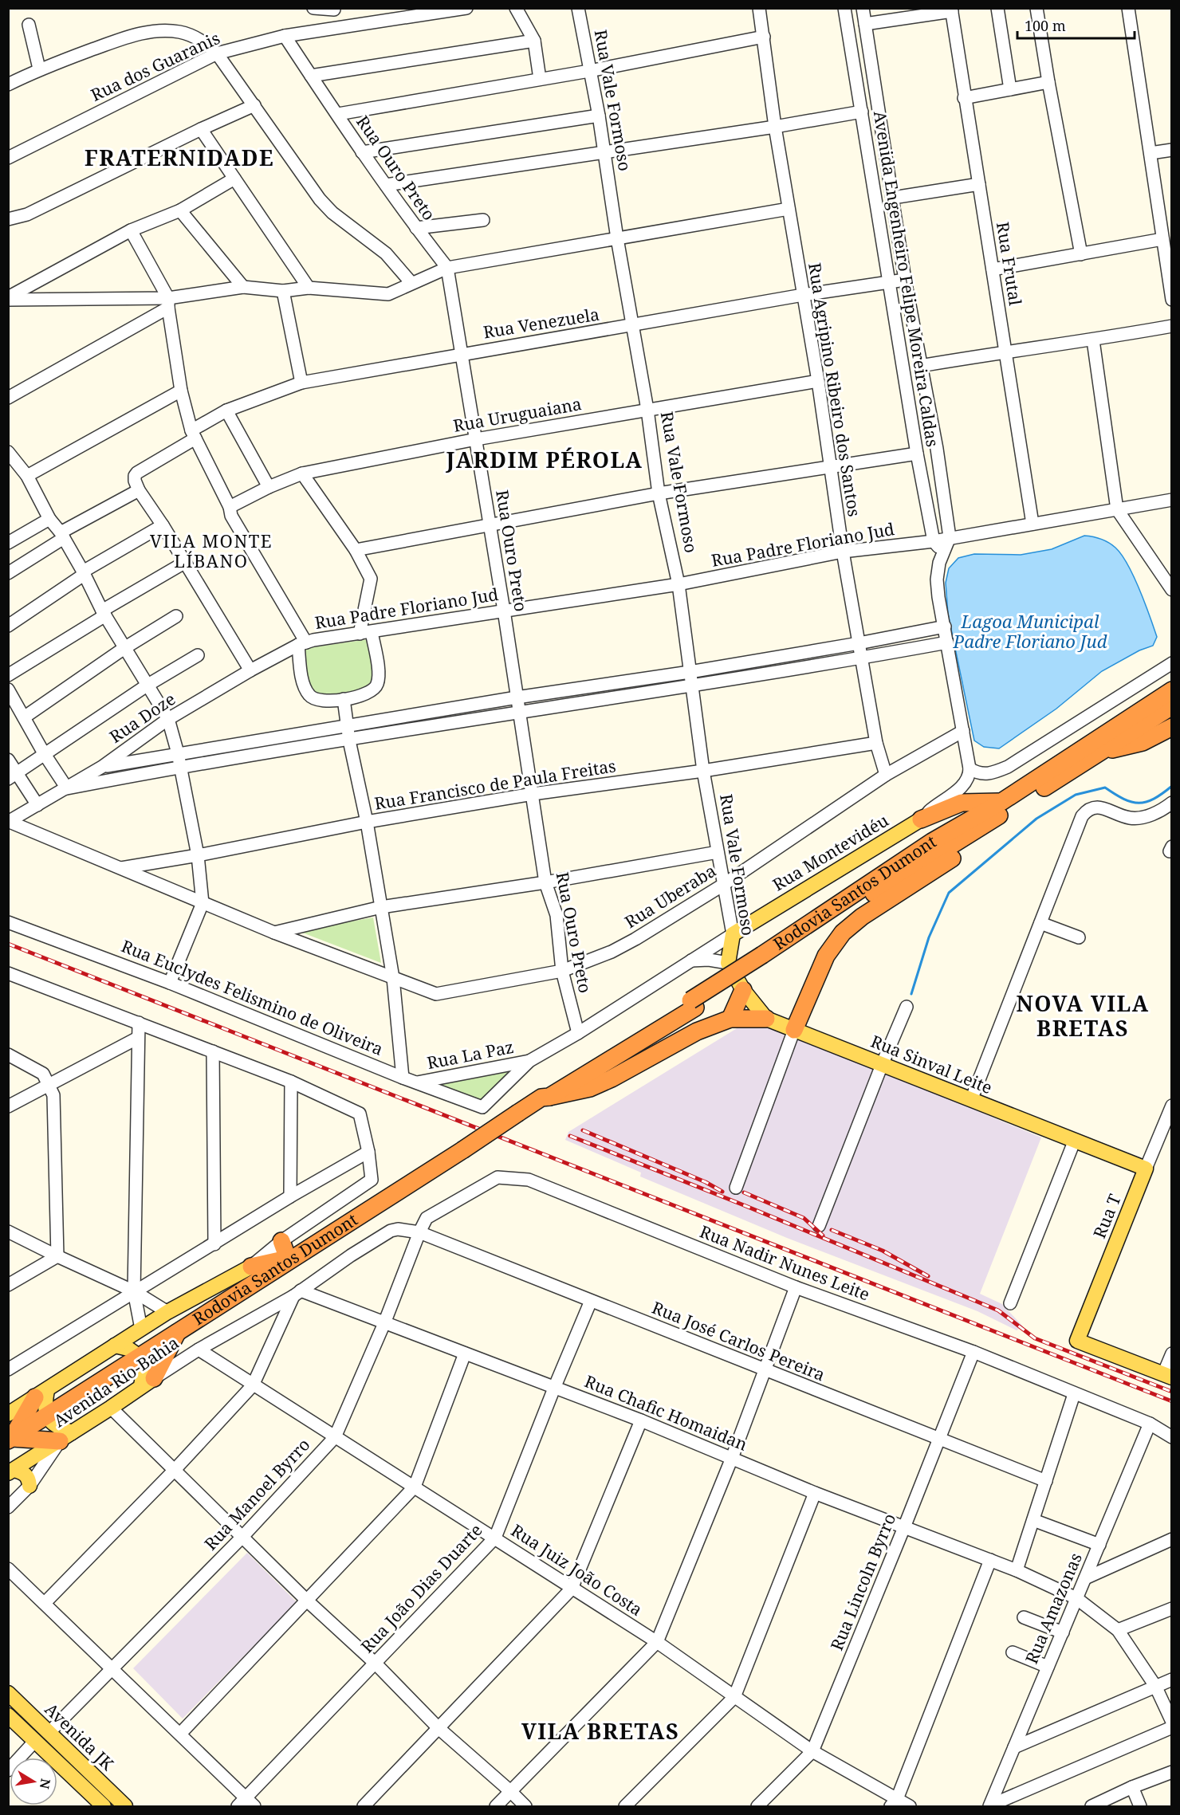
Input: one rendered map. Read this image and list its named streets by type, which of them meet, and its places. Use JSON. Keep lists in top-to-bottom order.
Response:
{
  "streets": {
    "highway": ["Rodovia Santos Dumont"],
    "main road": [
      "Rua Vale Formoso",
      "Rua Montevidéu",
      "Rua Sinval Leite",
      "Rua T",
      "Avenida Rio-Bahia",
      "Avenida JK"
    ],
    "street": [
      "Rua dos Guaranis",
      "Rua Ouro Preto",
      "Rua Frutal",
      "Avenida Engenheiro Felipe Moreira Caldas",
      "Rua Venezuela",
      "Rua Agripino Ribeiro dos Santos",
      "Rua Uruguaiana",
      "Rua Padre Floriano Jud",
      "Rua Doze",
      "Rua Francisco de Paula Freitas",
      "Rua Uberaba",
      "Rua Euclydes Felismino de Oliveira",
      "Rua La Paz",
      "Rua Nadir Nunes Leite",
      "Rua José Carlos Pereira",
      "Rua Chafic Homaidan",
      "Rua Manoel Byrro",
      "Rua Juiz João Costa",
      "Rua Lincoln Byrro",
      "Rua João Dias Duarte",
      "Rua Amazonas"
    ]
  },
  "crossings": [
    ["Rua dos Guaranis", "Rua Ouro Preto"],
    ["Rua Vale Formoso", "Rua Venezuela"],
    ["Rua Vale Formoso", "Rua Uruguaiana"],
    ["Rua Vale Formoso", "Rua Padre Floriano Jud"],
    ["Rua Vale Formoso", "Rua Francisco de Paula Freitas"],
    ["Rua Vale Formoso", "Rua Montevidéu"],
    ["Rua Vale Formoso", "Rua Uberaba"],
    ["Rua Vale Formoso", "Rua Sinval Leite"],
    ["Rua Ouro Preto", "Rua Venezuela"],
    ["Rua Ouro Preto", "Rua Uruguaiana"],
    ["Rua Ouro Preto", "Rua Padre Floriano Jud"],
    ["Rua Ouro Preto", "Rua Francisco de Paula Freitas"],
    ["Rua Ouro Preto", "Rua Montevidéu"],
    ["Rua Ouro Preto", "Rua Uberaba"],
    ["Rua Frutal", "Rua Padre Floriano Jud"],
    ["Avenida Engenheiro Felipe Moreira Caldas", "Rua Venezuela"],
    ["Avenida Engenheiro Felipe Moreira Caldas", "Rua Padre Floriano Jud"],
    ["Rua Venezuela", "Rua Agripino Ribeiro dos Santos"],
    ["Rua Agripino Ribeiro dos Santos", "Rua Uruguaiana"],
    ["Rua Agripino Ribeiro dos Santos", "Rua Padre Floriano Jud"],
    ["Rua Agripino Ribeiro dos Santos", "Rua Francisco de Paula Freitas"],
    ["Rua Agripino Ribeiro dos Santos", "Rua Uberaba"],
    ["Rua Padre Floriano Jud", "Rua Doze"],
    ["Rua Doze", "Rua Uberaba"],
    ["Rua Francisco de Paula Freitas", "Rua Uberaba"],
    ["Rua Montevidéu", "Rua Euclydes Felismino de Oliveira"],
    ["Rua Montevidéu", "Rua La Paz"],
    ["Rua Euclydes Felismino de Oliveira", "Rua La Paz"],
    ["Rua Sinval Leite", "Rua T"],
    ["Rua Nadir Nunes Leite", "Rua José Carlos Pereira"],
    ["Rua Nadir Nunes Leite", "Avenida Rio-Bahia"],
    ["Rua Nadir Nunes Leite", "Rua Manoel Byrro"],
    ["Rua Nadir Nunes Leite", "Rua Lincoln Byrro"],
    ["Rua Nadir Nunes Leite", "Rua Amazonas"],
    ["Rua José Carlos Pereira", "Avenida Rio-Bahia"],
    ["Rua José Carlos Pereira", "Rua Manoel Byrro"],
    ["Rua José Carlos Pereira", "Rua Lincoln Byrro"],
    ["Rua José Carlos Pereira", "Rua João Dias Duarte"],
    ["Avenida Rio-Bahia", "Rua Chafic Homaidan"],
    ["Avenida Rio-Bahia", "Rua Manoel Byrro"],
    ["Avenida Rio-Bahia", "Rua Juiz João Costa"],
    ["Rua Chafic Homaidan", "Rua Manoel Byrro"],
    ["Rua Chafic Homaidan", "Rua Lincoln Byrro"],
    ["Rua Chafic Homaidan", "Rua João Dias Duarte"],
    ["Rua Chafic Homaidan", "Rua Amazonas"],
    ["Rua Manoel Byrro", "Rua Juiz João Costa"],
    ["Rua Manoel Byrro", "Avenida JK"],
    ["Rua Juiz João Costa", "Rua Lincoln Byrro"],
    ["Rua Juiz João Costa", "Rua João Dias Duarte"]
  ],
  "districts": [
    "FRATERNIDADE",
    "JARDIM PÉROLA",
    "VILA MONTE LÍBANO",
    "NOVA VILA BRETAS",
    "VILA BRETAS"
  ],
  "water": ["Lagoa Municipal Padre Floriano Jud"],
  "scale_bar": "100 m",
  "north": "right"
}
